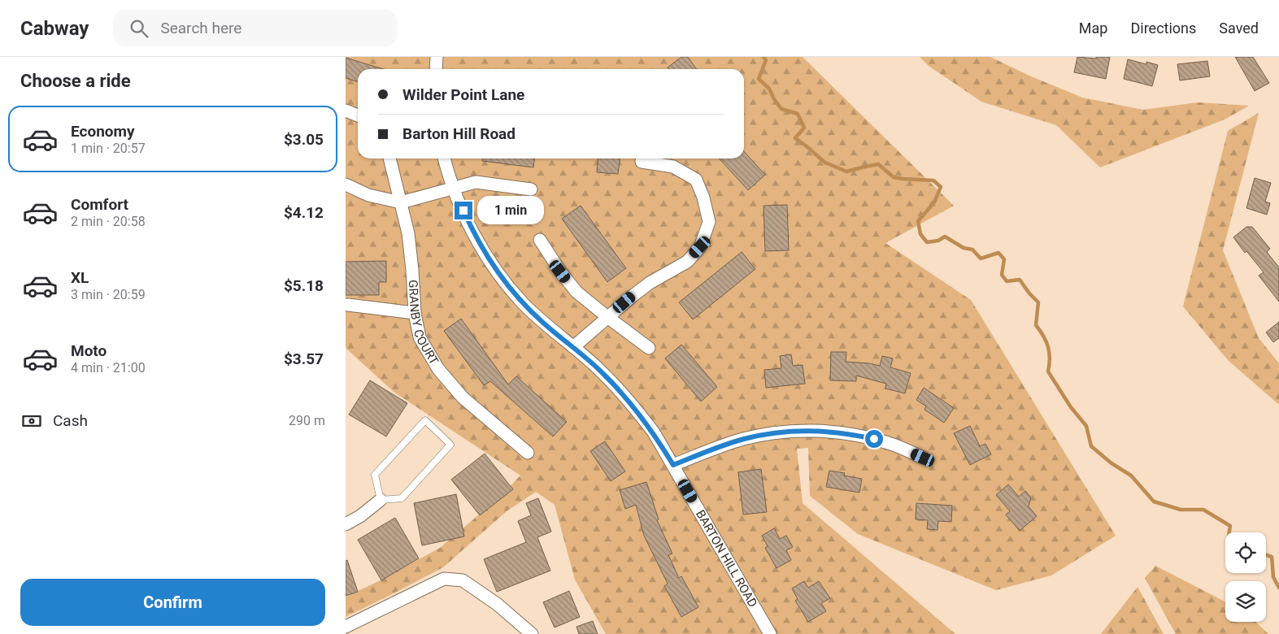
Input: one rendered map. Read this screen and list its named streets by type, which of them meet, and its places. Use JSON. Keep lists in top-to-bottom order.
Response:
{
  "streets": {
    "street": ["GRANBY COURT", "BARTON HILL ROAD"]
  },
  "page": {
    "header": "Cabway",
    "search": "Search here",
    "nav": ["Map", "Directions", "Saved"],
    "heading": "Choose a ride",
    "banner": ["Wilder Point Lane", "Barton Hill Road"],
    "list": [
      {
        "name": "Economy",
        "note": "1 min · 20:57",
        "value": "$3.05"
      },
      {
        "name": "Comfort",
        "note": "2 min · 20:58",
        "value": "$4.12"
      },
      {
        "name": "XL",
        "note": "3 min · 20:59",
        "value": "$5.18"
      },
      {
        "name": "Moto",
        "note": "4 min · 21:00",
        "value": "$3.57"
      }
    ],
    "bubble": "1 min",
    "pay": ["Cash", "290 m"],
    "buttons": "Confirm"
  }
}
